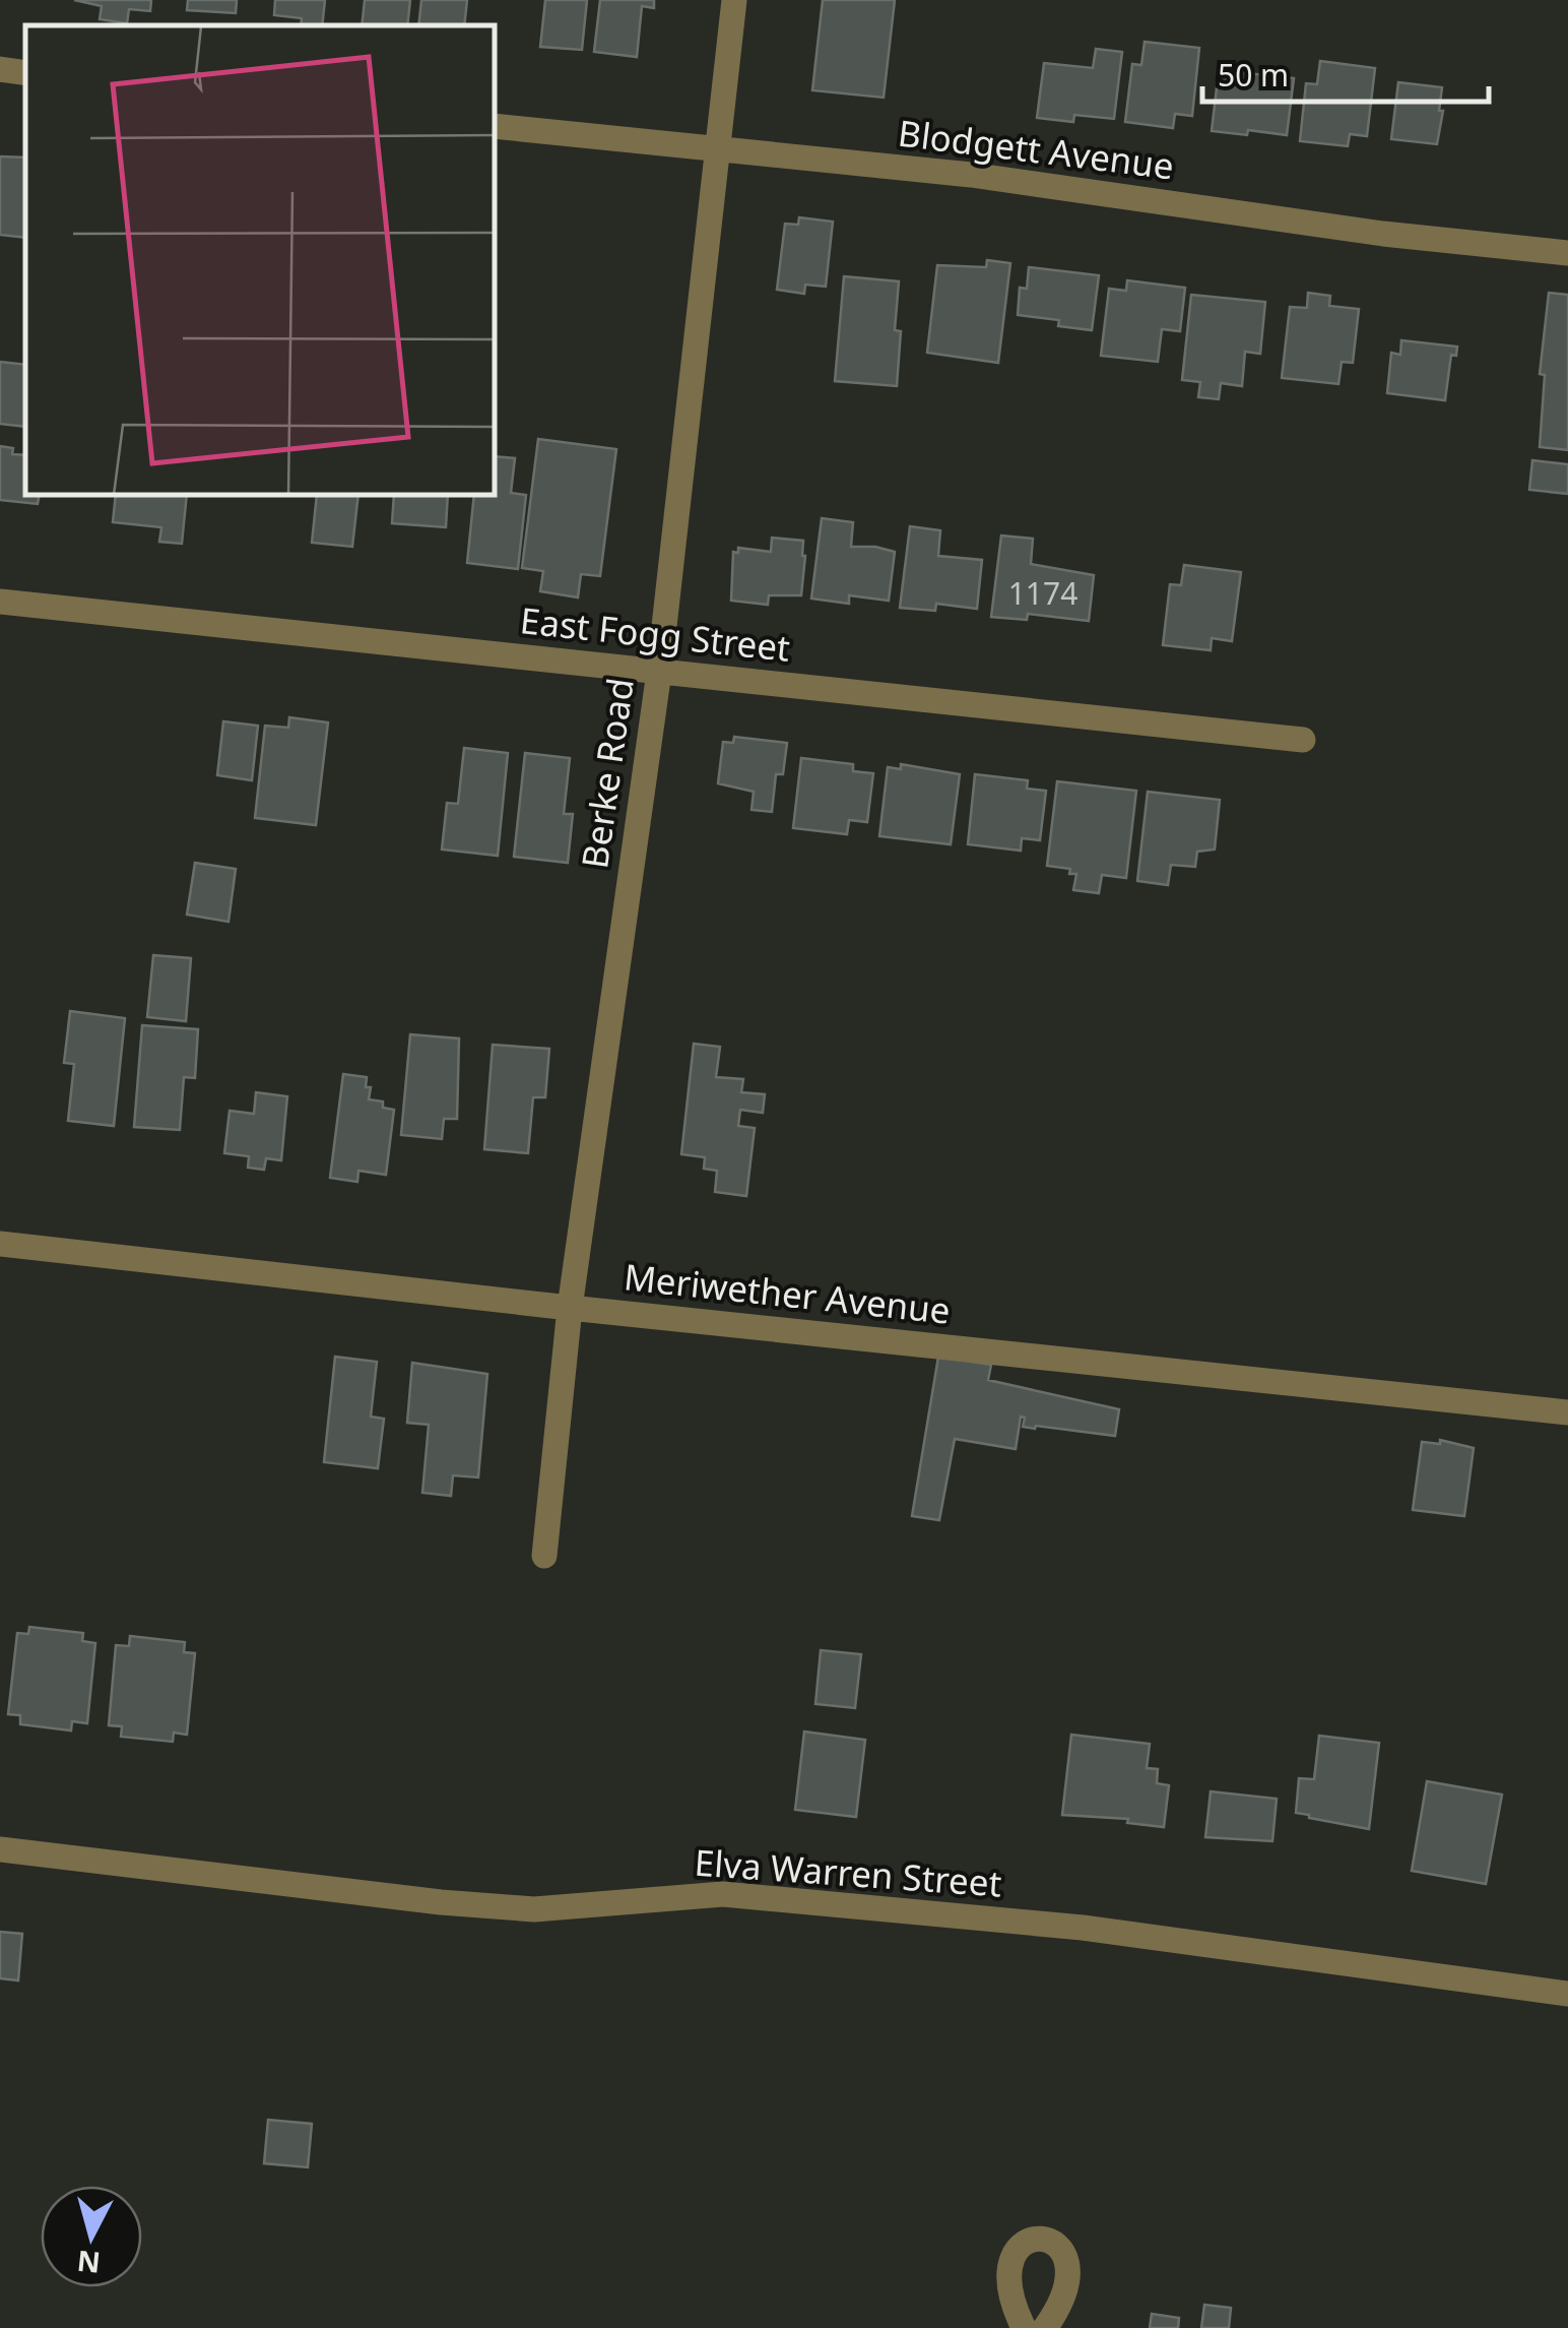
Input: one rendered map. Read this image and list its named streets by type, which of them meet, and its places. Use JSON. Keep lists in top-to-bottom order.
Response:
{
  "streets": {
    "street": [
      "Blodgett Avenue",
      "East Fogg Street",
      "Berke Road",
      "Meriwether Avenue",
      "Elva Warren Street"
    ]
  },
  "crossings": [
    ["Blodgett Avenue", "Berke Road"],
    ["East Fogg Street", "Berke Road"],
    ["Berke Road", "Meriwether Avenue"]
  ],
  "house_numbers": ["1174"],
  "scale_bar": "50 m",
  "north": "bottom"
}
